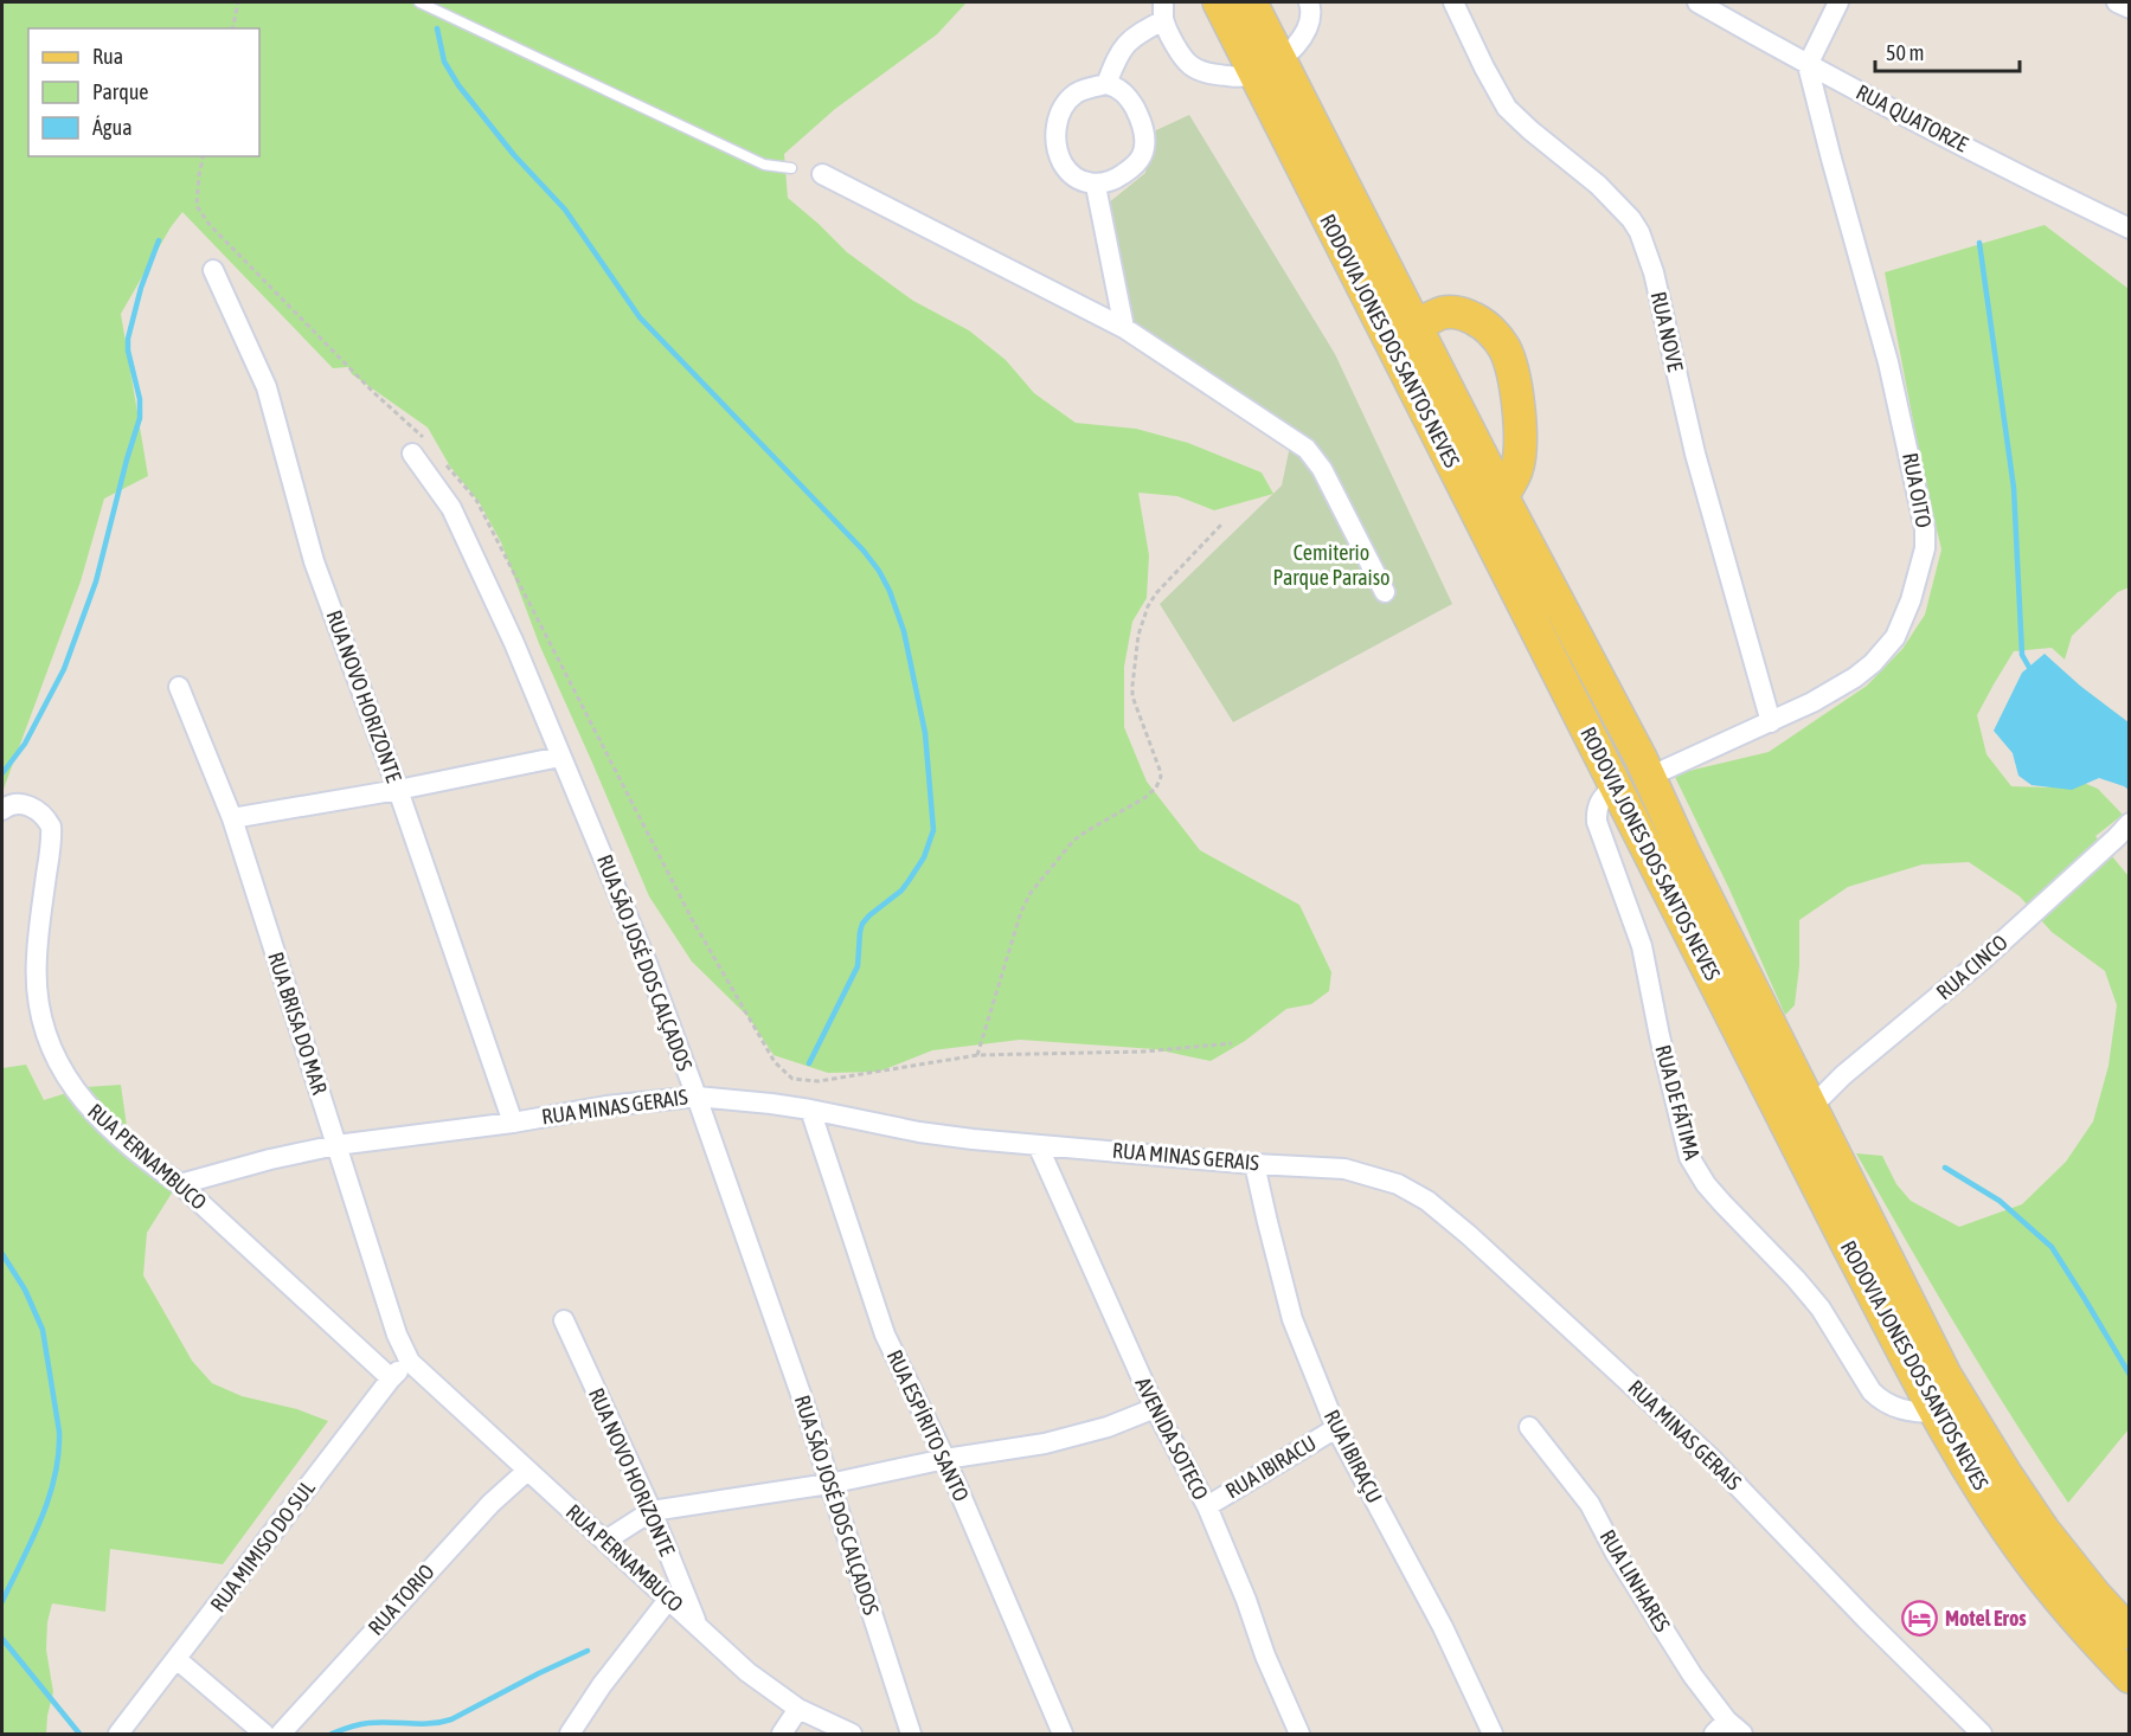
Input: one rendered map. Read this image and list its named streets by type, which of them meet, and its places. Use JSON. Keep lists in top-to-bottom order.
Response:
{
  "streets": {
    "main road": ["RODOVIA JONES DOS SANTOS NEVES"],
    "street": [
      "RUA QUATORZE",
      "RUA NOVE",
      "RUA OITO",
      "RUA NOVO HORIZONTE",
      "RUA SÃO JOSÉ DOS CALÇADOS",
      "RUA CINCO",
      "RUA BRISA DO MAR",
      "RUA DE FÁTIMA",
      "RUA MINAS GERAIS",
      "RUA PERNAMBUCO",
      "RUA ESPÍRITO SANTO",
      "AVENIDA SOTECO",
      "RUA IBIRAÇU",
      "RUA IBIRACU",
      "RUA MIMISO DO SUL",
      "RUA LINHARES",
      "RUA TORIO"
    ]
  },
  "crossings": [
    ["RUA QUATORZE", "RUA OITO"],
    ["RUA NOVE", "RUA OITO"],
    ["RODOVIA JONES DOS SANTOS NEVES", "RUA OITO"],
    ["RODOVIA JONES DOS SANTOS NEVES", "RUA CINCO"],
    ["RODOVIA JONES DOS SANTOS NEVES", "RUA DE FÁTIMA"],
    ["RUA NOVO HORIZONTE", "RUA MINAS GERAIS"],
    ["RUA NOVO HORIZONTE", "RUA PERNAMBUCO"],
    ["RUA SÃO JOSÉ DOS CALÇADOS", "RUA MINAS GERAIS"],
    ["RUA BRISA DO MAR", "RUA MINAS GERAIS"],
    ["RUA BRISA DO MAR", "RUA PERNAMBUCO"],
    ["RUA BRISA DO MAR", "RUA MIMISO DO SUL"],
    ["RUA MINAS GERAIS", "RUA PERNAMBUCO"],
    ["RUA MINAS GERAIS", "RUA ESPÍRITO SANTO"],
    ["RUA MINAS GERAIS", "AVENIDA SOTECO"],
    ["RUA MINAS GERAIS", "RUA IBIRAÇU"],
    ["RUA PERNAMBUCO", "RUA MIMISO DO SUL"],
    ["RUA PERNAMBUCO", "RUA TORIO"],
    ["AVENIDA SOTECO", "RUA IBIRACU"],
    ["RUA IBIRAÇU", "RUA IBIRACU"]
  ],
  "parks": ["Cemiterio Parque Paraiso"],
  "places": {
    "hotel": ["Motel Eros"]
  },
  "legend": ["Rua", "Parque", "Água"],
  "scale_bar": "50 m"
}
